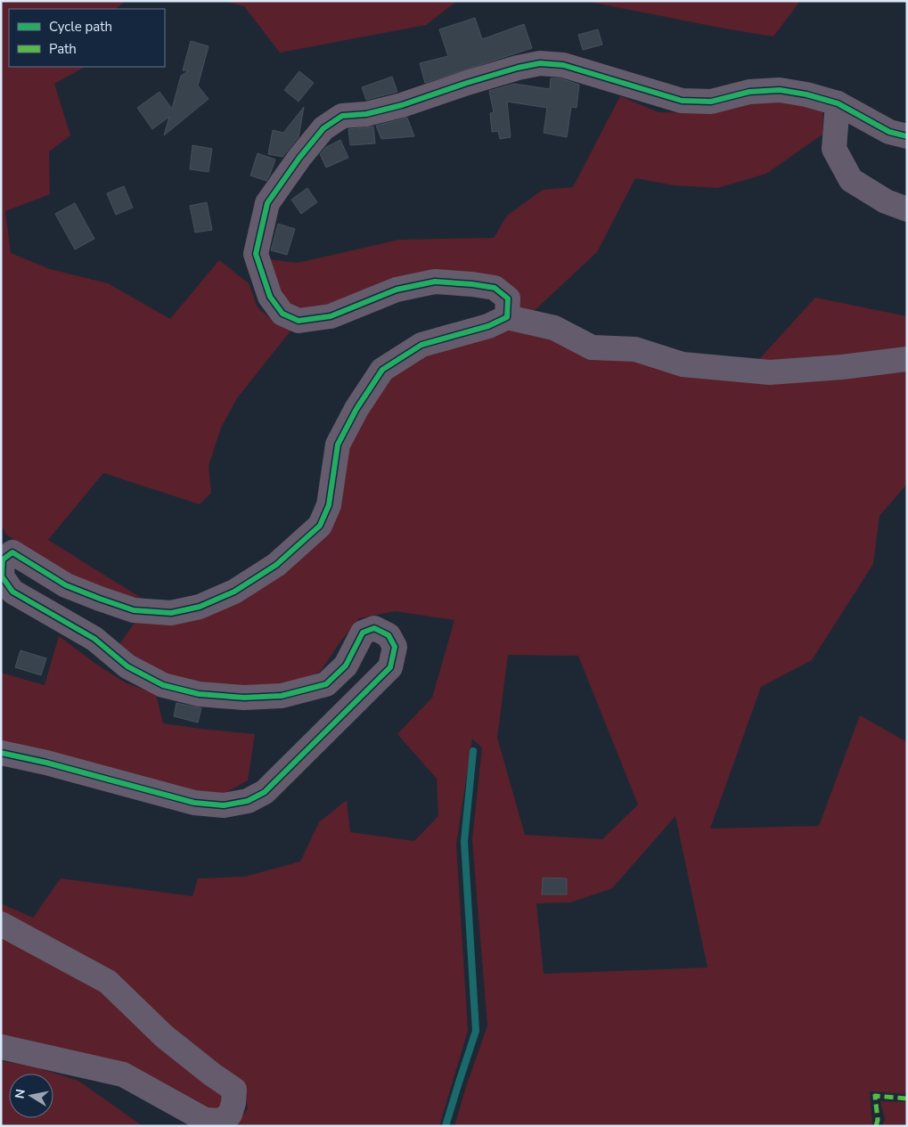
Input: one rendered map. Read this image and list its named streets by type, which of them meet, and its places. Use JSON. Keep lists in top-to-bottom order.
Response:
{
  "legend": ["Cycle path", "Path"],
  "north": "left"
}
